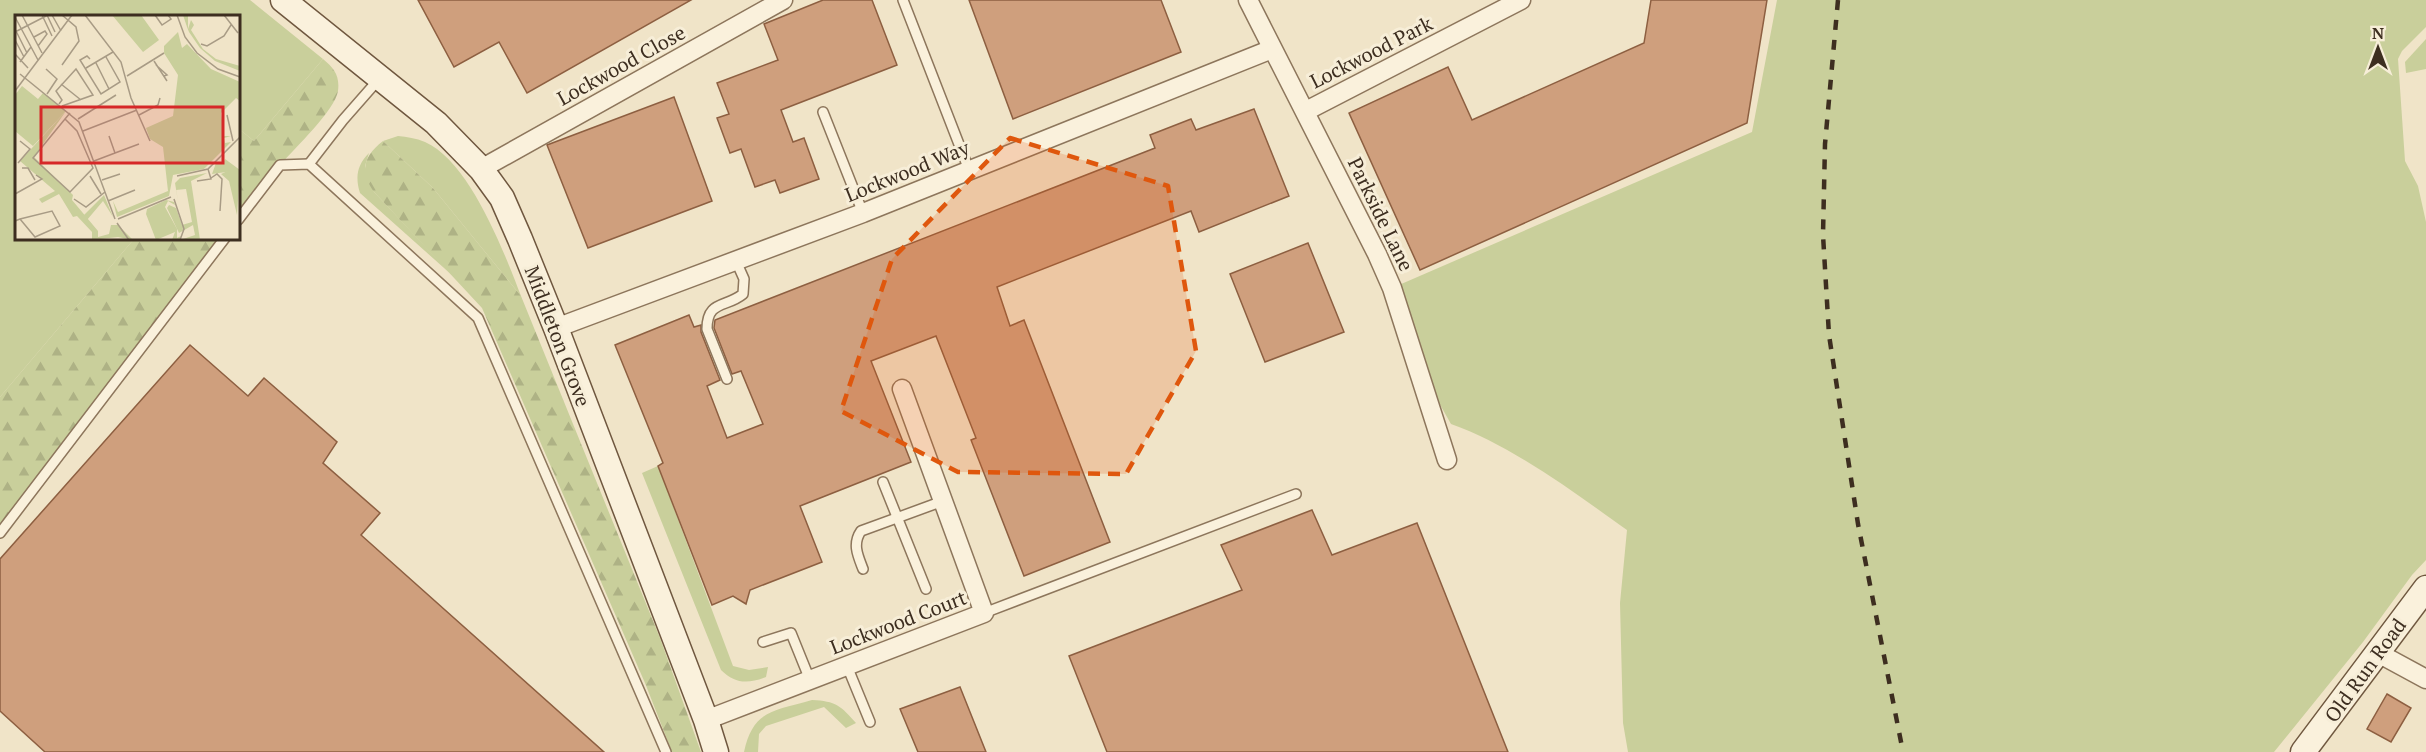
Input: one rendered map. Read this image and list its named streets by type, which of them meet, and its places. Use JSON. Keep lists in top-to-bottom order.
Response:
{
  "streets": {
    "street": [
      "Lockwood Park",
      "Lockwood Close",
      "Lockwood Way",
      "Parkside Lane",
      "Middleton Grove",
      "Lockwood Court",
      "Old Run Road"
    ]
  },
  "crossings": [
    ["Lockwood Park", "Parkside Lane"],
    ["Lockwood Close", "Middleton Grove"],
    ["Lockwood Way", "Parkside Lane"],
    ["Lockwood Way", "Middleton Grove"],
    ["Middleton Grove", "Lockwood Court"]
  ],
  "north": "top"
}
